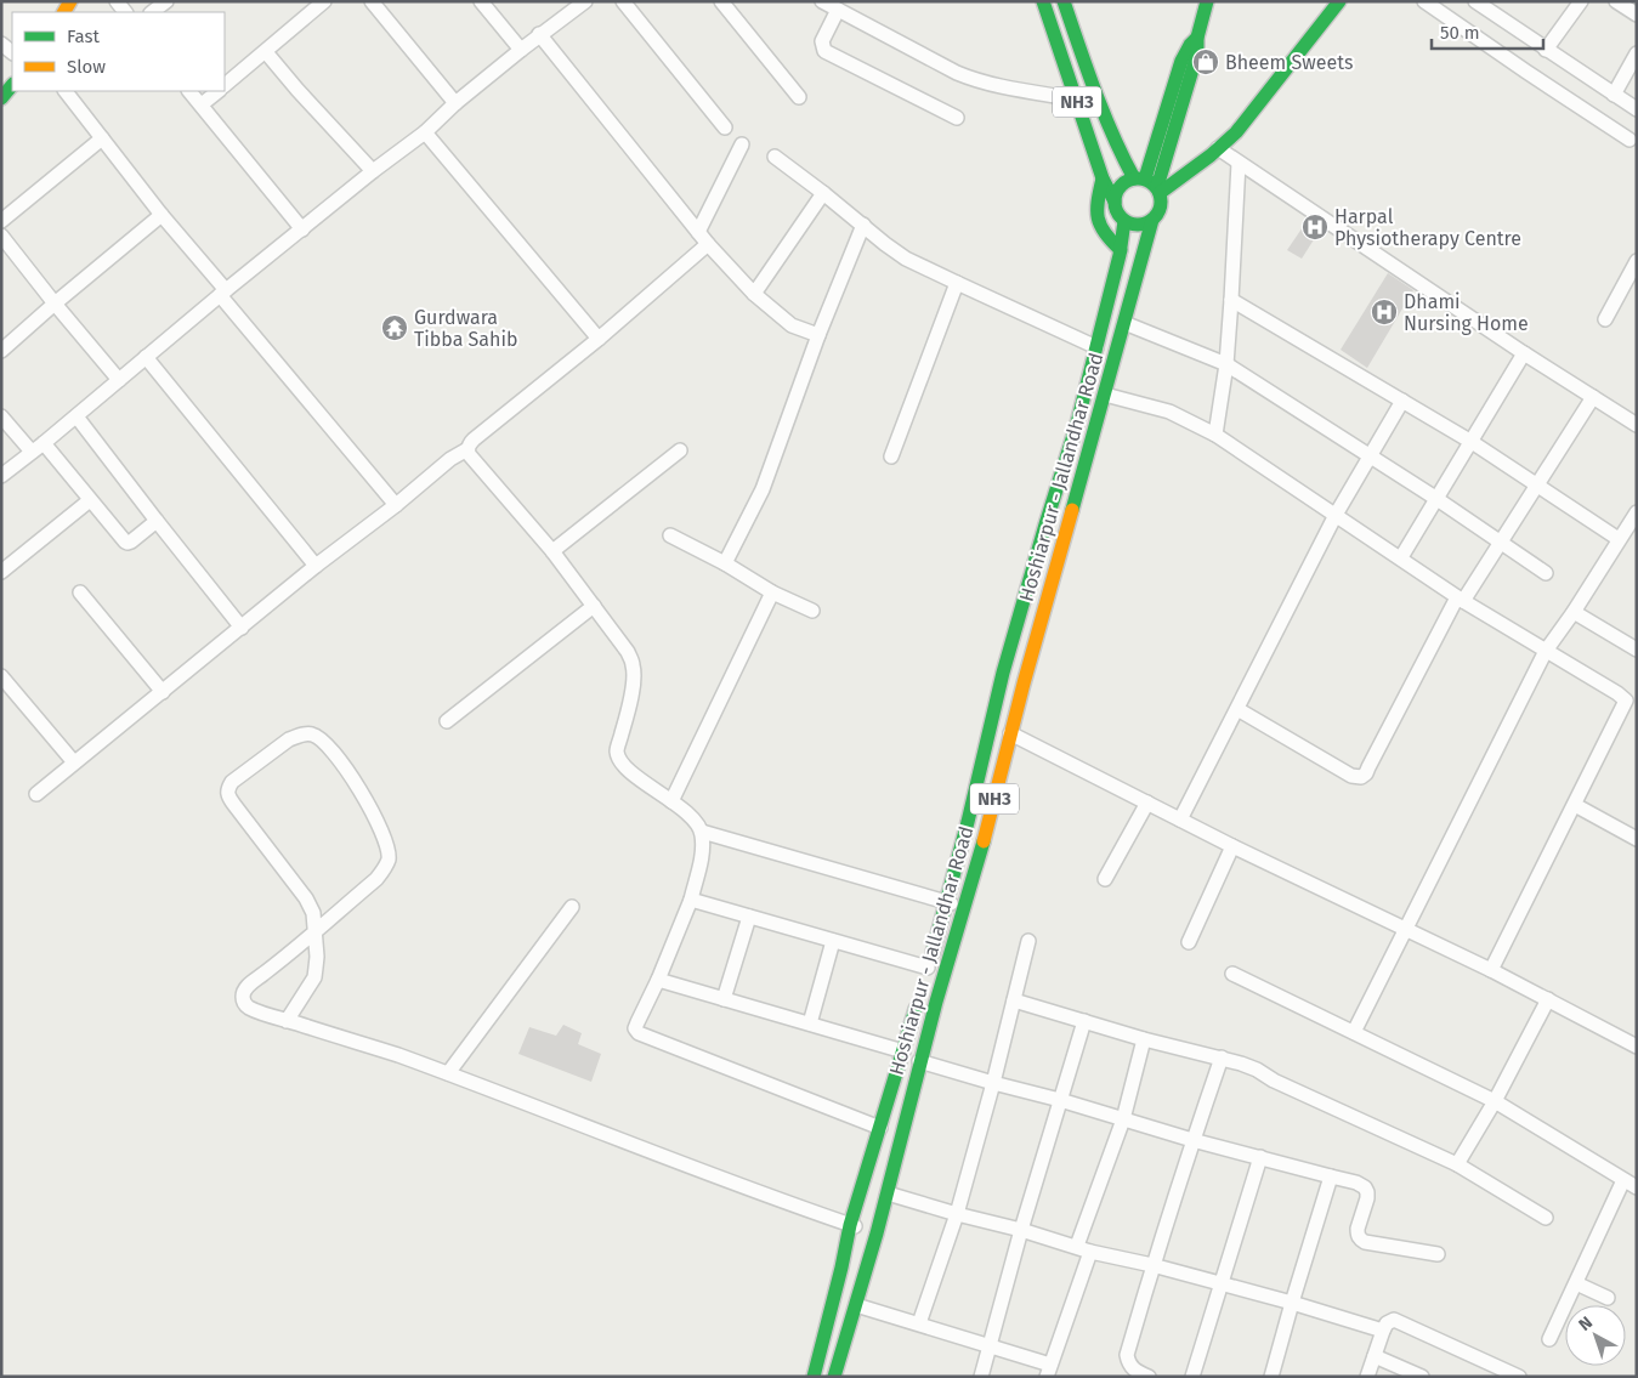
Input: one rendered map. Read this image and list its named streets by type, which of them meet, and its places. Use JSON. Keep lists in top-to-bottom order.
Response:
{
  "streets": {
    "main road": ["NH3", "Hoshiarpur - Jallandhar Road"]
  },
  "crossings": [
    ["NH3", "Hoshiarpur - Jallandhar Road"]
  ],
  "places": {
    "shop": ["Bheem Sweets"],
    "hospital": ["Harpal Physiotherapy Centre", "Dhami Nursing Home"],
    "temple": ["Gurdwara Tibba Sahib"]
  },
  "legend": ["Fast", "Slow"],
  "scale_bar": "50 m",
  "north": "top left"
}
